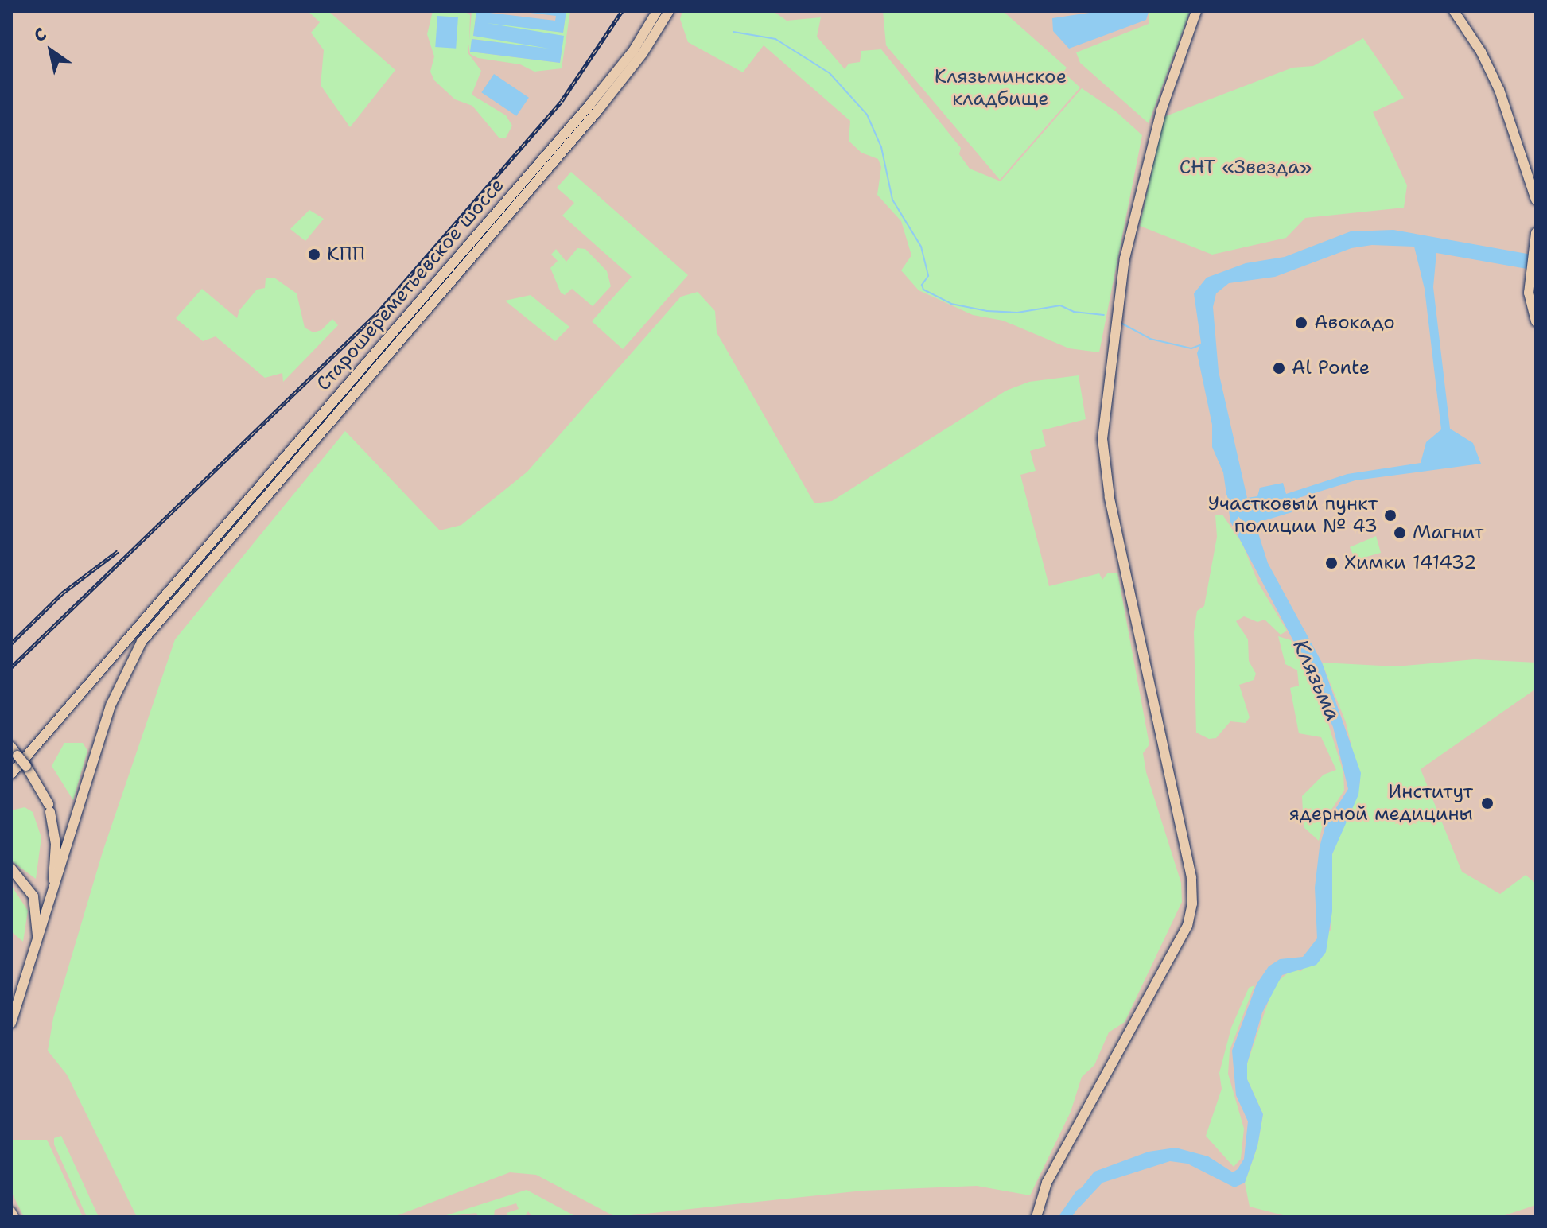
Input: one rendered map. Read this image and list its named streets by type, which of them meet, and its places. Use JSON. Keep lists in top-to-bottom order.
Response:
{
  "streets": {
    "main road": ["Старошереметьевское шоссе"]
  },
  "water": ["Клязьма"],
  "parks": ["Клязьминское кладбище", "СНТ «Звезда»"],
  "places": [
    "КПП",
    "Авокадо",
    "Al Ponte",
    "Участковый пункт полиции № 43",
    "Магнит",
    "Химки 141432",
    "Институт ядерной медицины"
  ],
  "north": "top left"
}
